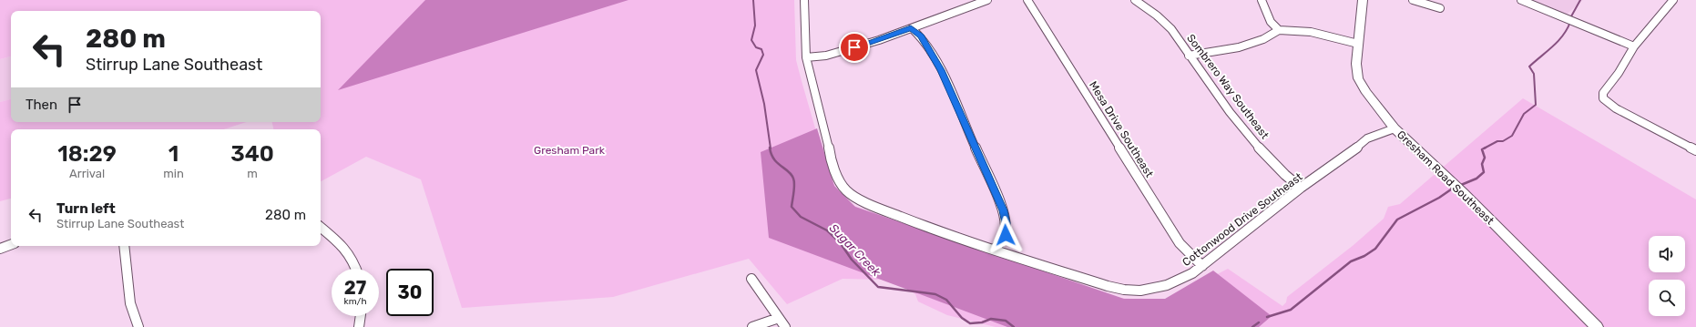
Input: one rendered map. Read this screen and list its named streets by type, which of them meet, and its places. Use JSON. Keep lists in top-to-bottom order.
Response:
{
  "streets": {
    "street": [
      "Sombrero Way Southeast",
      "Mesa Drive Southeast",
      "Gresham Road Southeast",
      "Cottonwood Drive Southeast"
    ]
  },
  "crossings": [
    ["Sombrero Way Southeast", "Cottonwood Drive Southeast"],
    ["Mesa Drive Southeast", "Cottonwood Drive Southeast"],
    ["Gresham Road Southeast", "Cottonwood Drive Southeast"]
  ],
  "water": ["Sugar Creek"],
  "parks": ["Gresham Park"],
  "page": {
    "turn": ["280 m", "Stirrup Lane Southeast"],
    "then": "Then",
    "eta": [
      "18:29",
      "Arrival",
      "1",
      "min",
      "340",
      "m"
    ],
    "list": [
      {
        "name": "Turn left",
        "note": "Stirrup Lane Southeast",
        "value": "280 m"
      }
    ],
    "speed": "27 km/h",
    "limit": "30"
  }
}
